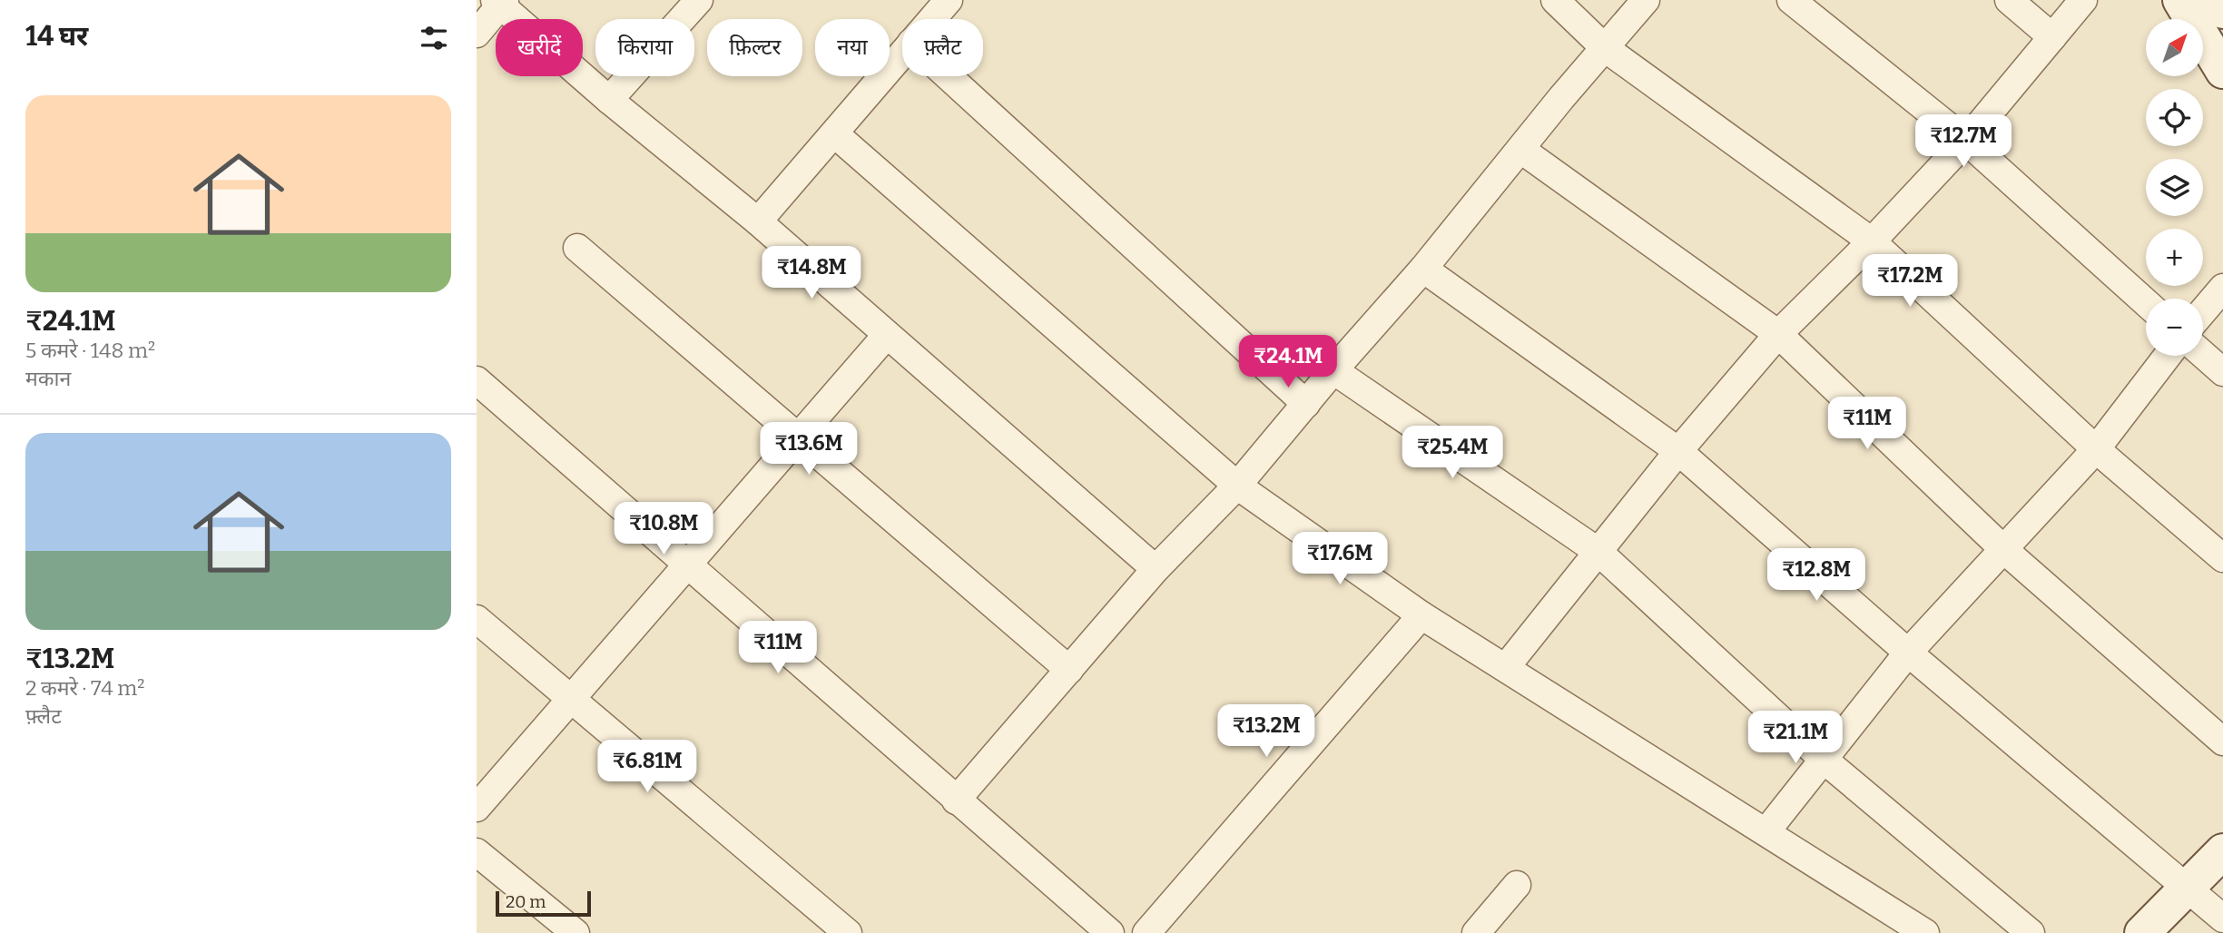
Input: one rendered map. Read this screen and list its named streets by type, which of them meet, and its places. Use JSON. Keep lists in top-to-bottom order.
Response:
{
  "scale_bar": "20 m",
  "north": "top right",
  "page": {
    "heading": "14 घर",
    "map_buttons": ["+", "−"],
    "chip": [
      "खरीदें",
      "किराया",
      "फ़िल्टर",
      "नया",
      "फ़्लैट"
    ],
    "list": [
      {
        "name": "₹24.1M",
        "note": "5 कमरे · 148 m² · मकान"
      },
      {
        "name": "₹13.2M",
        "note": "2 कमरे · 74 m² · फ़्लैट"
      }
    ],
    "price": [
      "₹12.7M",
      "₹14.8M",
      "₹17.2M",
      "₹24.1M",
      "₹11M",
      "₹13.6M",
      "₹25.4M",
      "₹10.8M",
      "₹17.6M",
      "₹12.8M",
      "₹11M",
      "₹13.2M",
      "₹21.1M",
      "₹6.81M"
    ],
    "scale": "20 m"
  }
}
